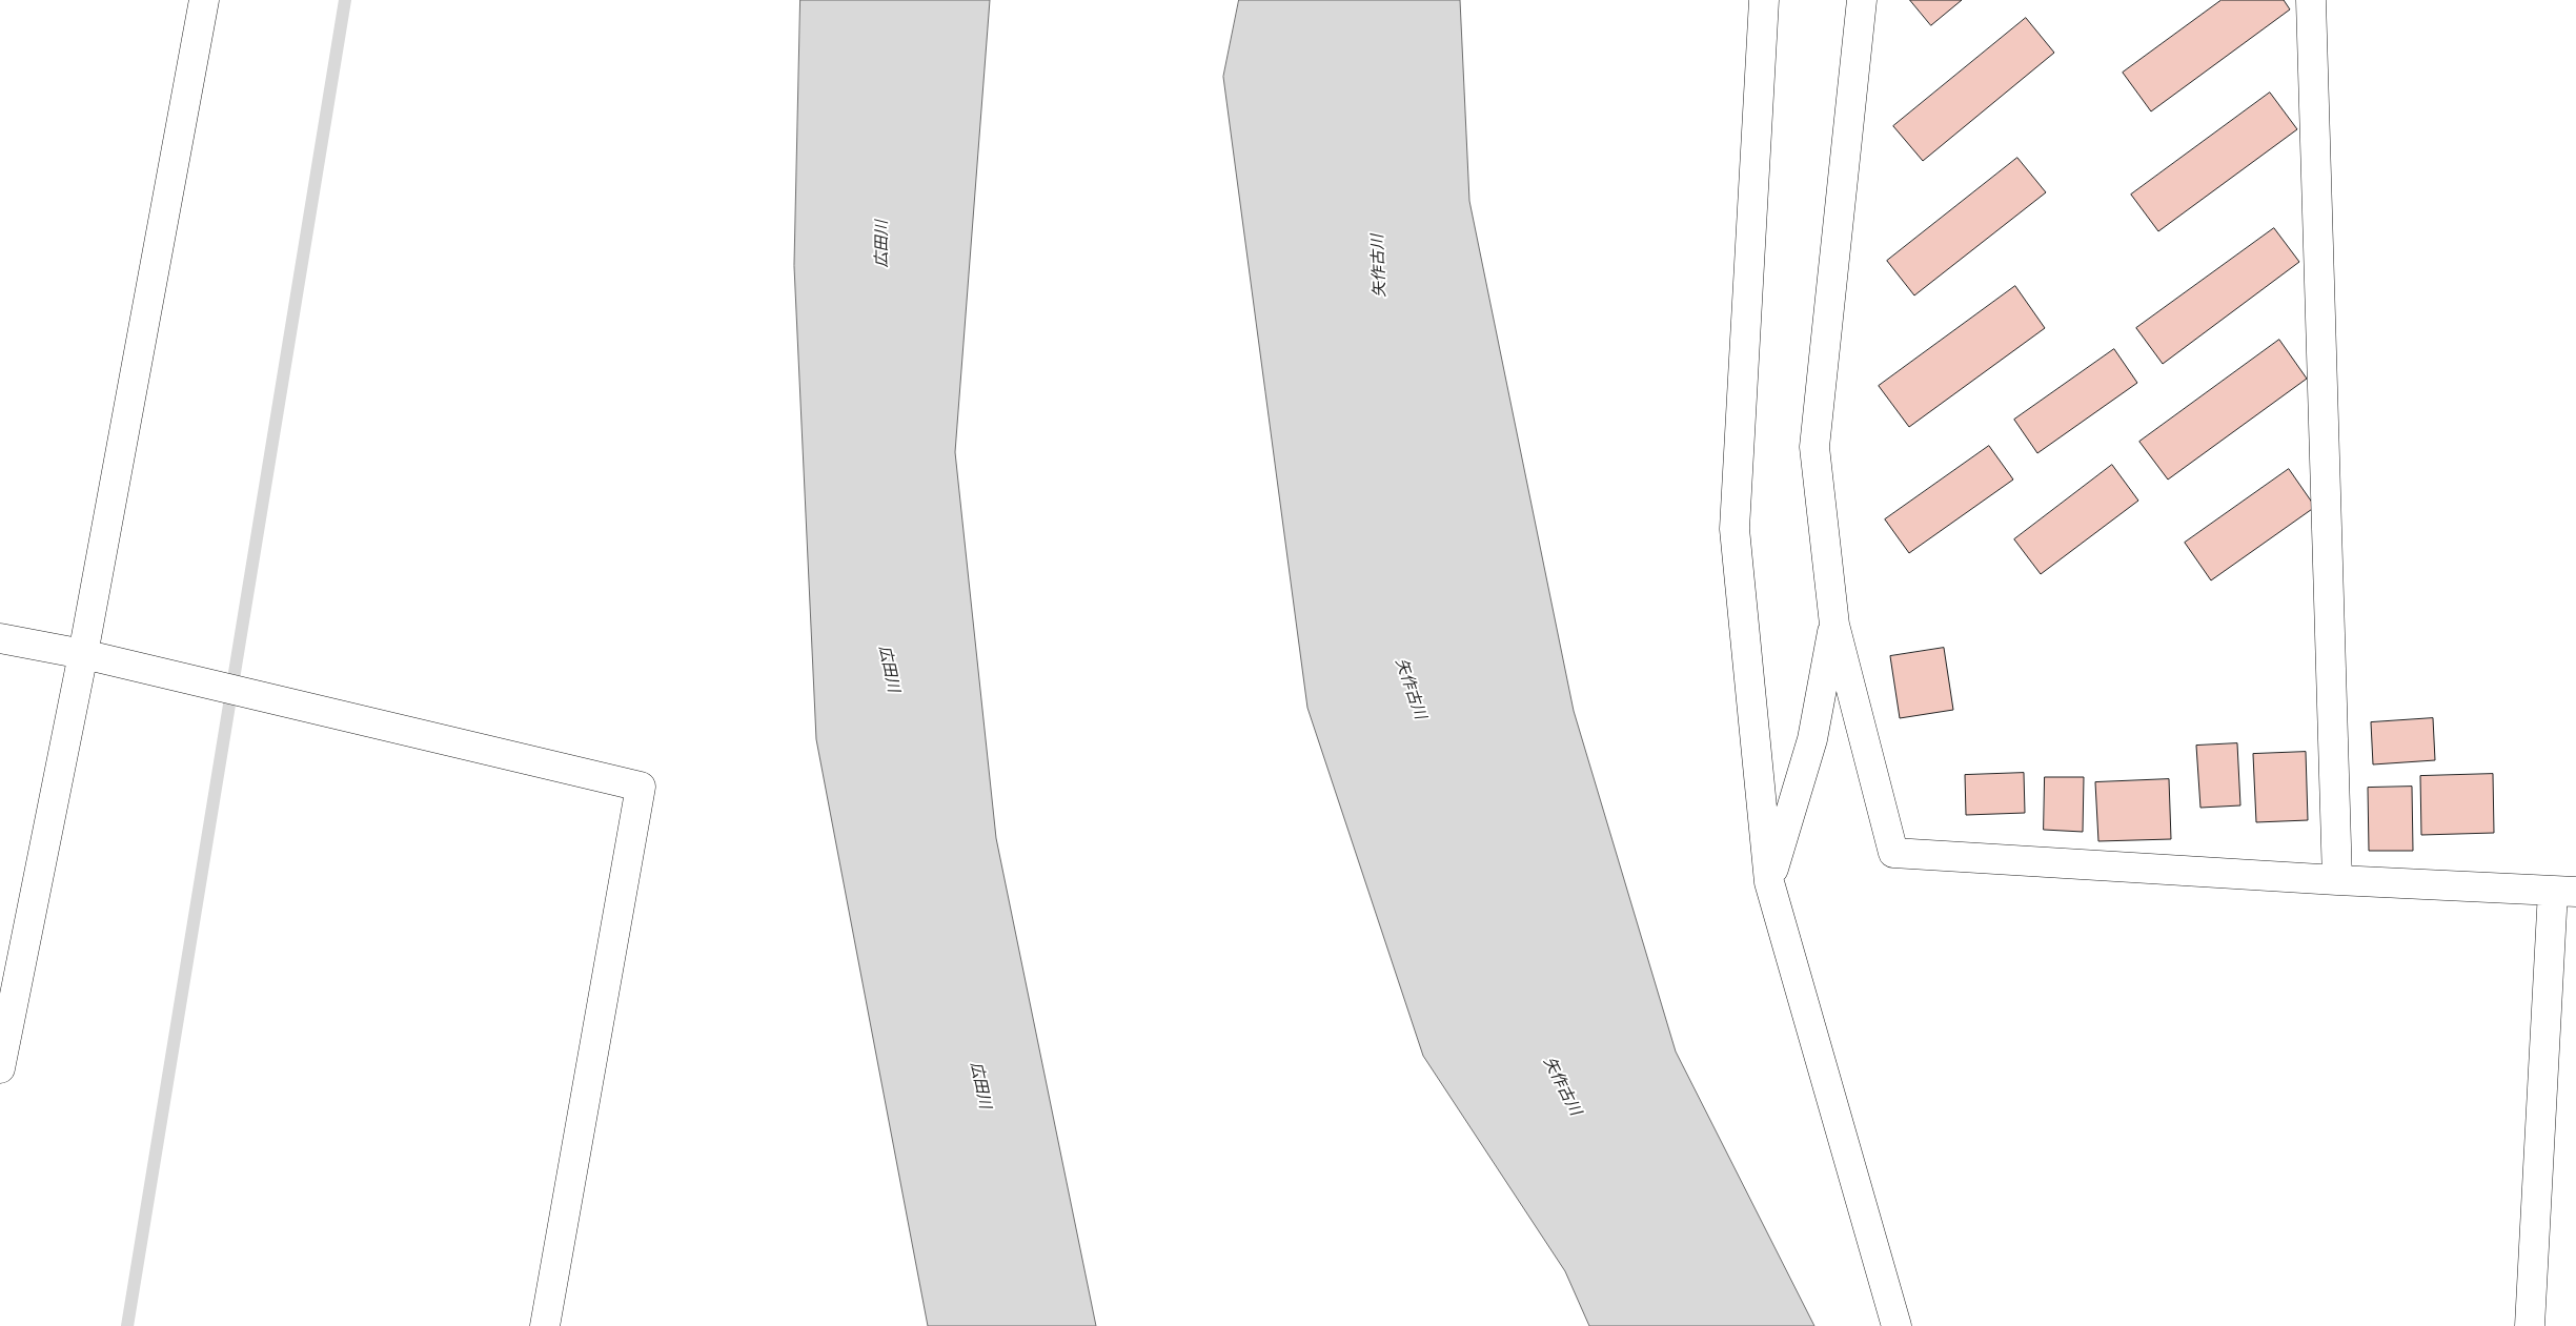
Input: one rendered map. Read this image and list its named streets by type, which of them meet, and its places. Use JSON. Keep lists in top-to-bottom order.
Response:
{
  "water": ["広田川", "矢作古川"]
}
